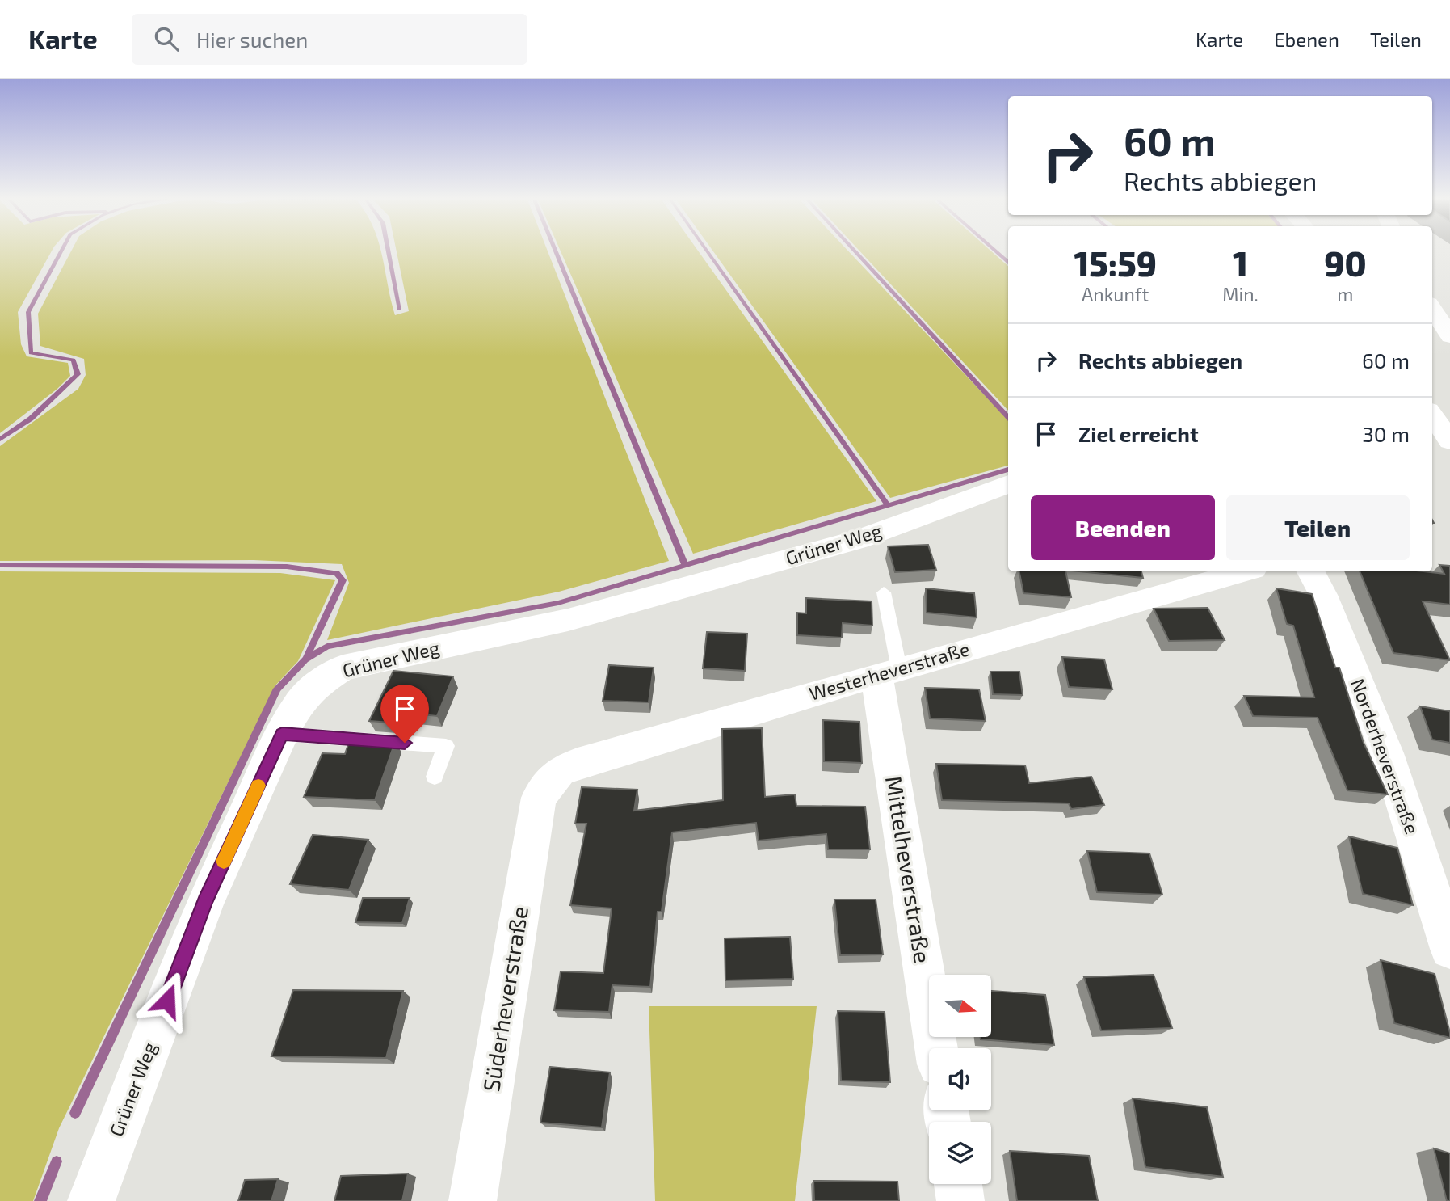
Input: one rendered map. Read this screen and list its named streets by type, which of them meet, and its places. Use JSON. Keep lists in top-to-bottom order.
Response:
{
  "streets": {
    "street": [
      "Grüner Weg",
      "Westerheverstraße",
      "Norderheverstraße",
      "Mittelheverstraße",
      "Süderheverstraße"
    ]
  },
  "crossings": [
    ["Westerheverstraße", "Mittelheverstraße"],
    ["Westerheverstraße", "Süderheverstraße"]
  ],
  "north": "right",
  "page": {
    "header": "Karte",
    "search": "Hier suchen",
    "nav": ["Karte", "Ebenen", "Teilen"],
    "turn": ["60 m", "Rechts abbiegen"],
    "eta": [
      "15:59",
      "Ankunft",
      "1",
      "Min.",
      "90",
      "m"
    ],
    "list": [
      {
        "name": "Rechts abbiegen",
        "value": "60 m"
      },
      {
        "name": "Ziel erreicht",
        "value": "30 m"
      }
    ],
    "buttons": ["Beenden", "Teilen"]
  }
}
